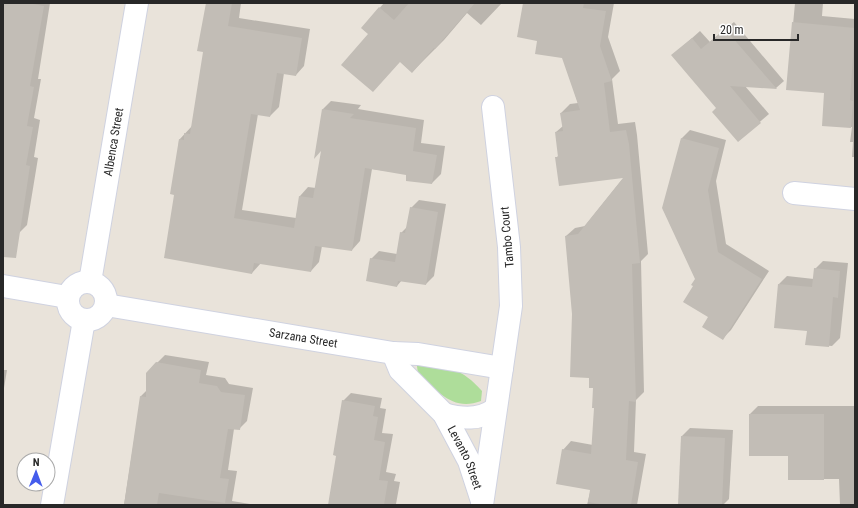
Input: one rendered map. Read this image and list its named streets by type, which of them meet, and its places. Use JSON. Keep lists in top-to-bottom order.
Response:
{
  "streets": {
    "street": [
      "Albenca Street",
      "Tambo Court",
      "Sarzana Street",
      "Levanto Street"
    ]
  },
  "crossings": [
    ["Albenca Street", "Sarzana Street"],
    ["Tambo Court", "Sarzana Street"],
    ["Tambo Court", "Levanto Street"],
    ["Sarzana Street", "Levanto Street"]
  ],
  "scale_bar": "20 m",
  "north": "top"
}
